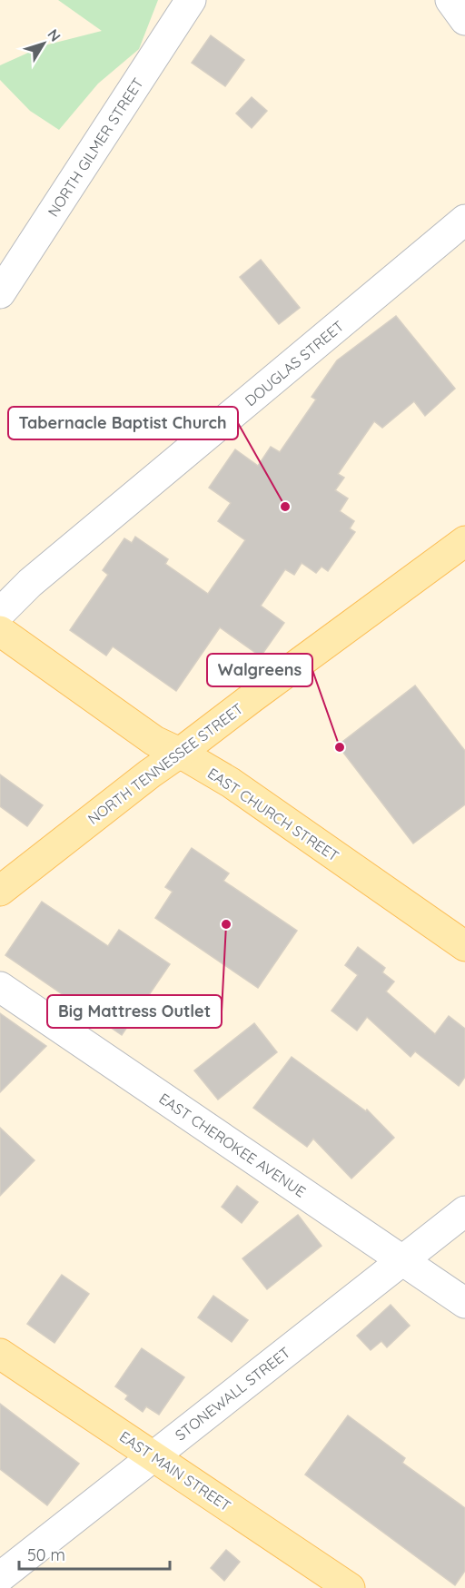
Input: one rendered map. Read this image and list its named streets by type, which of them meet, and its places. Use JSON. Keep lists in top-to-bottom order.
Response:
{
  "streets": {
    "main road": ["NORTH TENNESSEE STREET", "EAST CHURCH STREET", "EAST MAIN STREET"],
    "street": [
      "NORTH GILMER STREET",
      "DOUGLAS STREET",
      "EAST CHEROKEE AVENUE",
      "STONEWALL STREET"
    ]
  },
  "crossings": [
    ["NORTH TENNESSEE STREET", "EAST CHURCH STREET"],
    ["EAST CHEROKEE AVENUE", "STONEWALL STREET"],
    ["STONEWALL STREET", "EAST MAIN STREET"]
  ],
  "places": ["Tabernacle Baptist Church", "Walgreens", "Big Mattress Outlet"],
  "scale_bar": "50 m",
  "north": "top right"
}
